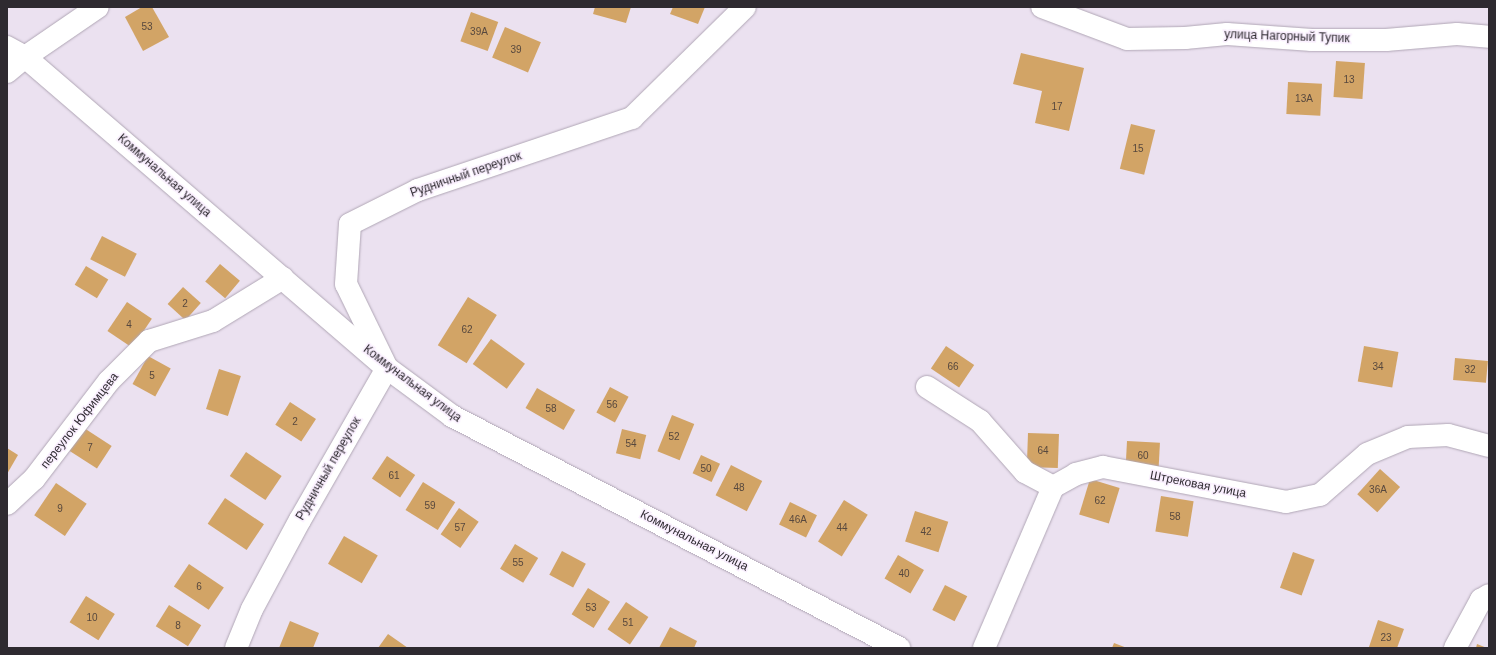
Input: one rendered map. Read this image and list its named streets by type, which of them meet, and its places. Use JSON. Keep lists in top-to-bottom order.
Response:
{
  "streets": {
    "street": [
      "улица Нагорный Тупик",
      "Рудничный переулок",
      "Коммунальная улица",
      "переулок Юфимцева",
      "Штрековая улица"
    ]
  },
  "crossings": [
    ["Рудничный переулок", "Коммунальная улица"],
    ["Коммунальная улица", "переулок Юфимцева"]
  ],
  "house_numbers": [
    "53",
    "39А",
    "39",
    "13",
    "13А",
    "17",
    "15",
    "2",
    "4",
    "62",
    "66",
    "34",
    "32",
    "5",
    "56",
    "58",
    "2",
    "52",
    "54",
    "7",
    "64",
    "60",
    "50",
    "61",
    "48",
    "36А",
    "62",
    "59",
    "9",
    "58",
    "46А",
    "57",
    "44",
    "42",
    "55",
    "40",
    "6",
    "53",
    "10",
    "51",
    "8",
    "23"
  ]
}
